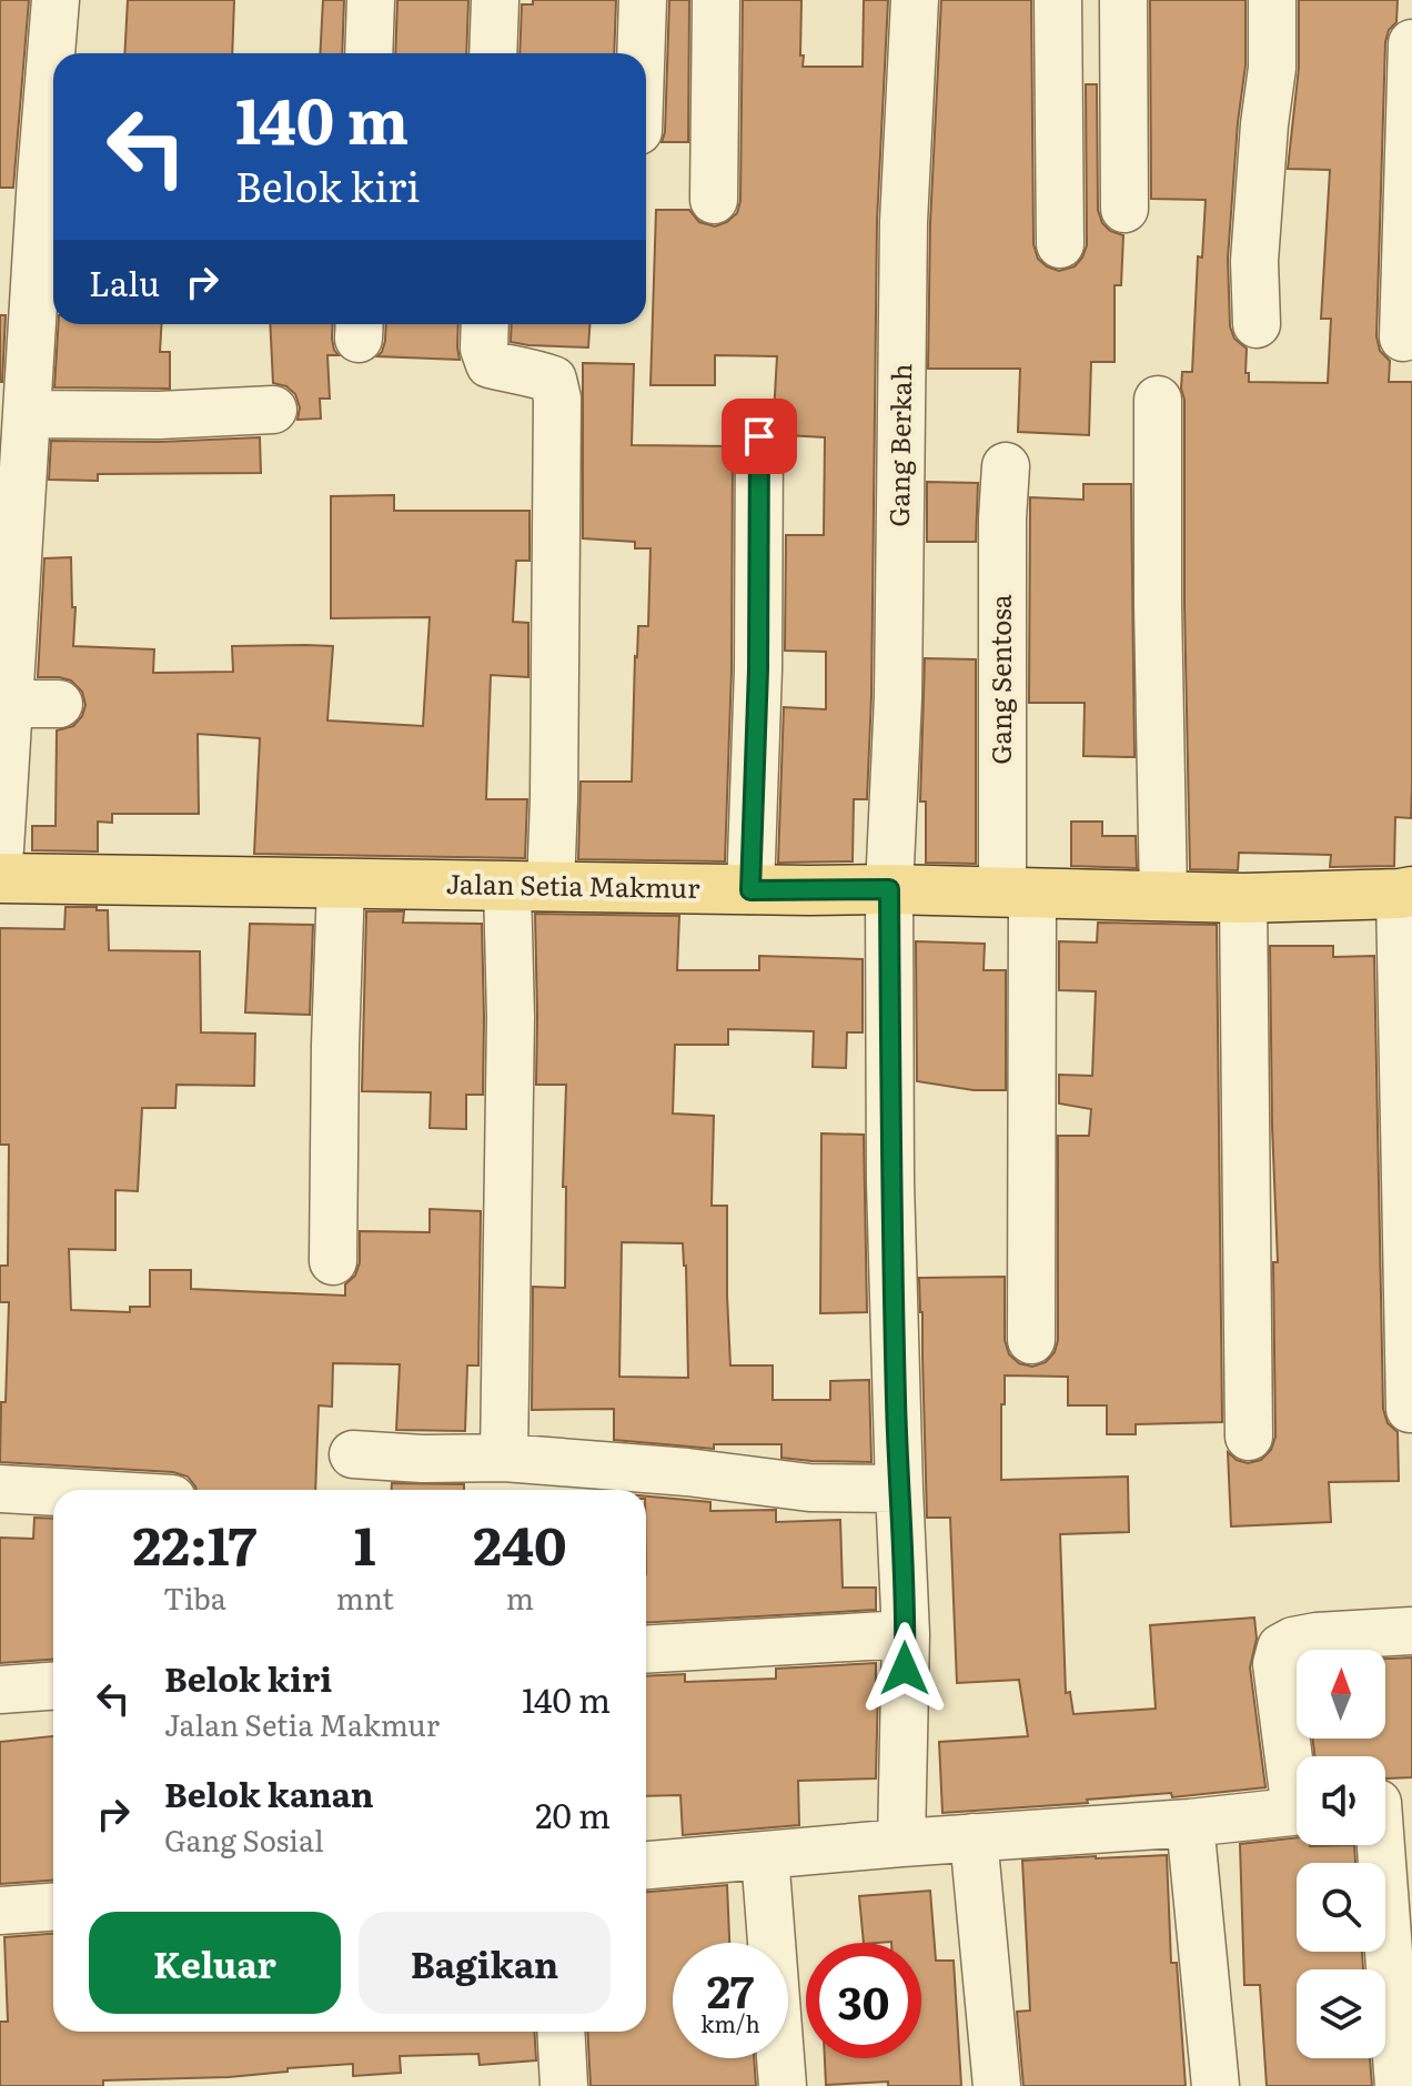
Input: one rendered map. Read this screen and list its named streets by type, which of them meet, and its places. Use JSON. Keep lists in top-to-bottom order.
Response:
{
  "streets": {
    "main road": ["Jalan Setia Makmur"],
    "street": ["Gang Berkah", "Gang Sentosa"]
  },
  "crossings": [
    ["Gang Berkah", "Jalan Setia Makmur"],
    ["Gang Sentosa", "Jalan Setia Makmur"]
  ],
  "north": "top",
  "page": {
    "turn": ["140 m", "Belok kiri"],
    "then": "Lalu",
    "eta": [
      "22:17",
      "Tiba",
      "1",
      "mnt",
      "240",
      "m"
    ],
    "list": [
      {
        "name": "Belok kiri",
        "note": "Jalan Setia Makmur",
        "value": "140 m"
      },
      {
        "name": "Belok kanan",
        "note": "Gang Sosial",
        "value": "20 m"
      }
    ],
    "buttons": ["Keluar", "Bagikan"],
    "speed": "27 km/h",
    "limit": "30"
  }
}
